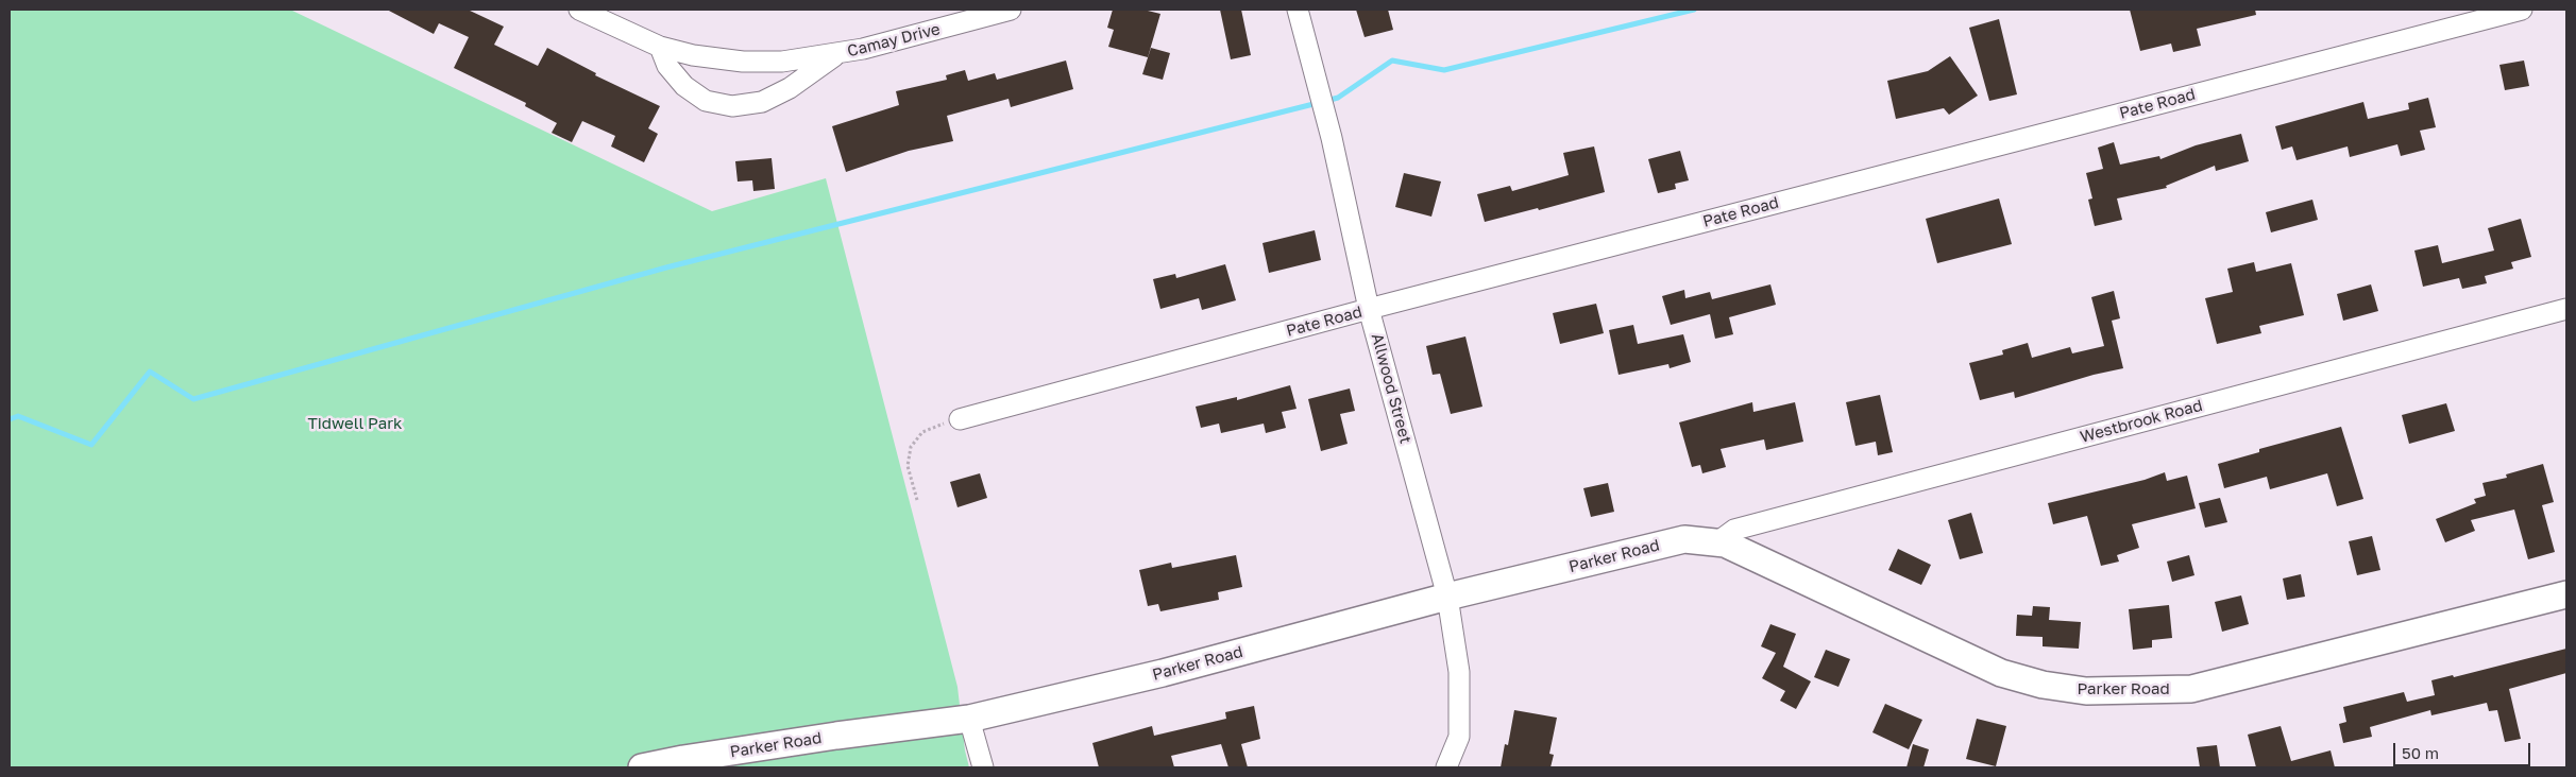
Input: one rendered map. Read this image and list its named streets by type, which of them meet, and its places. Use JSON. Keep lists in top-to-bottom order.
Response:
{
  "streets": {
    "main road": ["Parker Road"],
    "street": [
      "Camay Drive",
      "Pate Road",
      "Allwood Street",
      "Westbrook Road"
    ]
  },
  "crossings": [
    ["Pate Road", "Allwood Street"],
    ["Allwood Street", "Parker Road"],
    ["Westbrook Road", "Parker Road"]
  ],
  "parks": ["Tidwell Park"],
  "scale_bar": "50 m"
}
